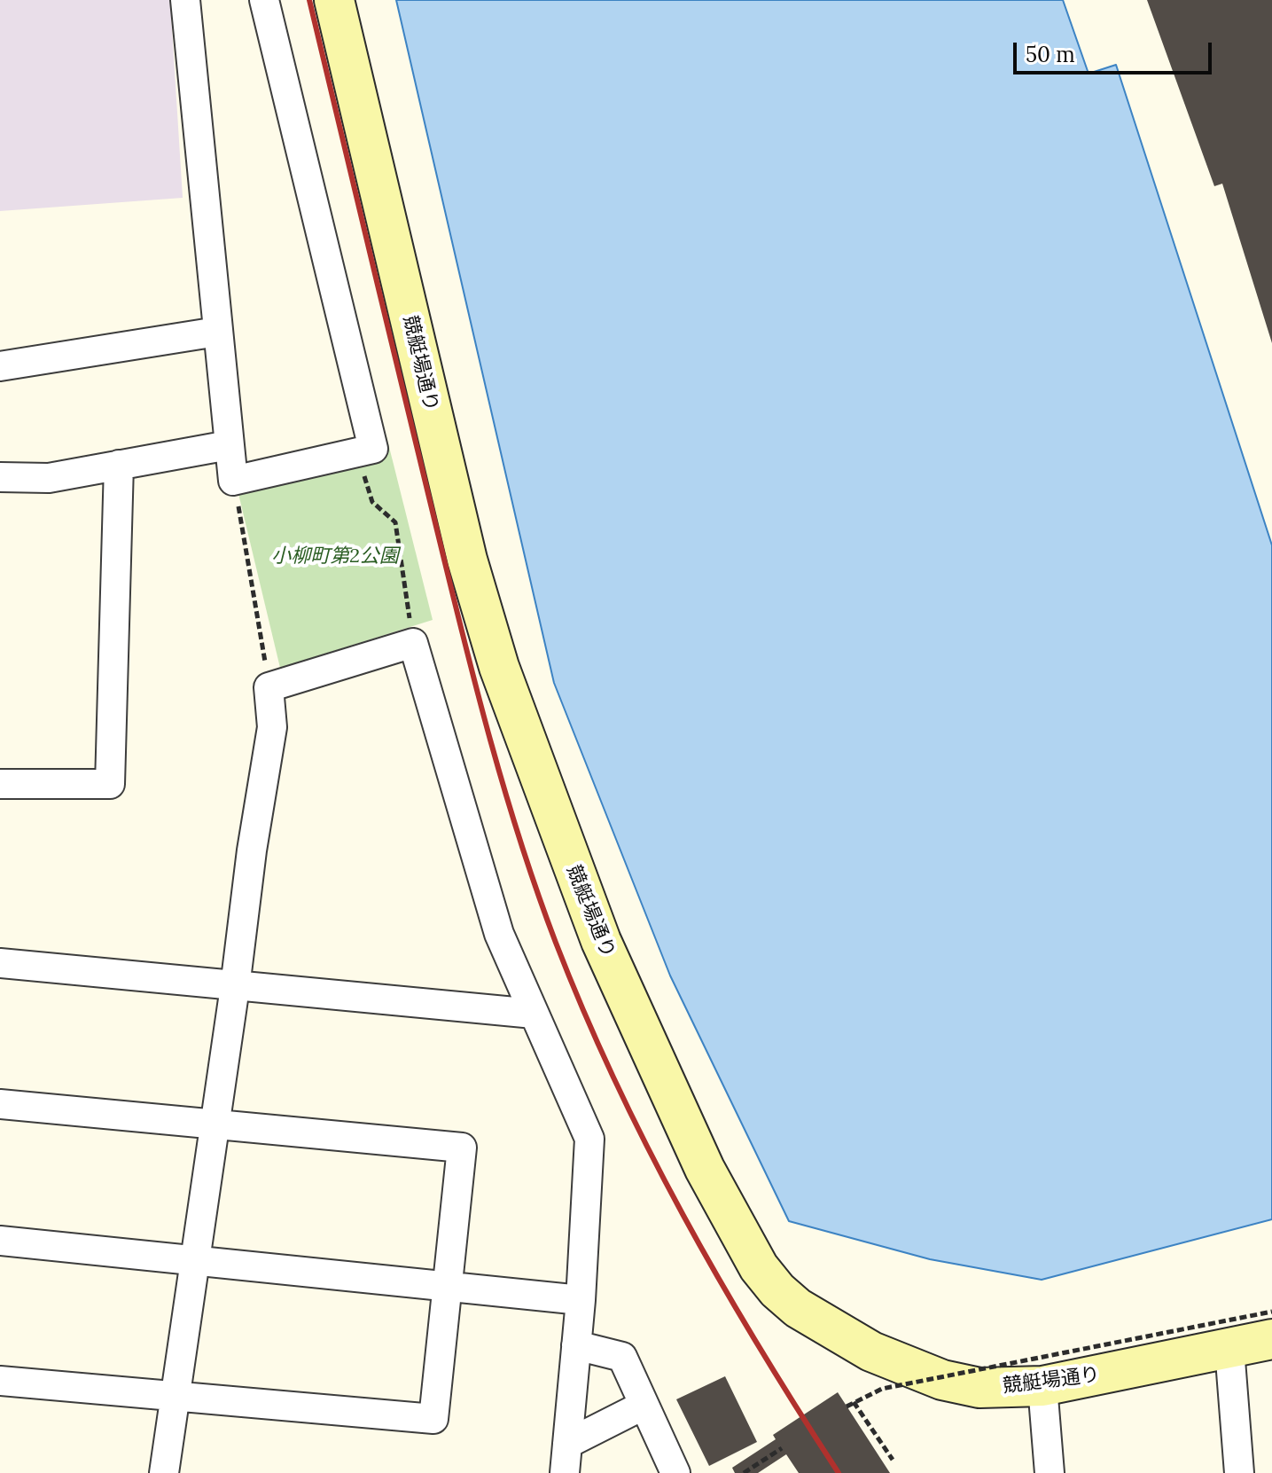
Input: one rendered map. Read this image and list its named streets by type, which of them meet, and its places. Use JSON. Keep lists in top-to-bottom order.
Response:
{
  "streets": {
    "street": ["競艇場通り"]
  },
  "parks": ["小柳町第2公園"],
  "scale_bar": "50 m"
}
